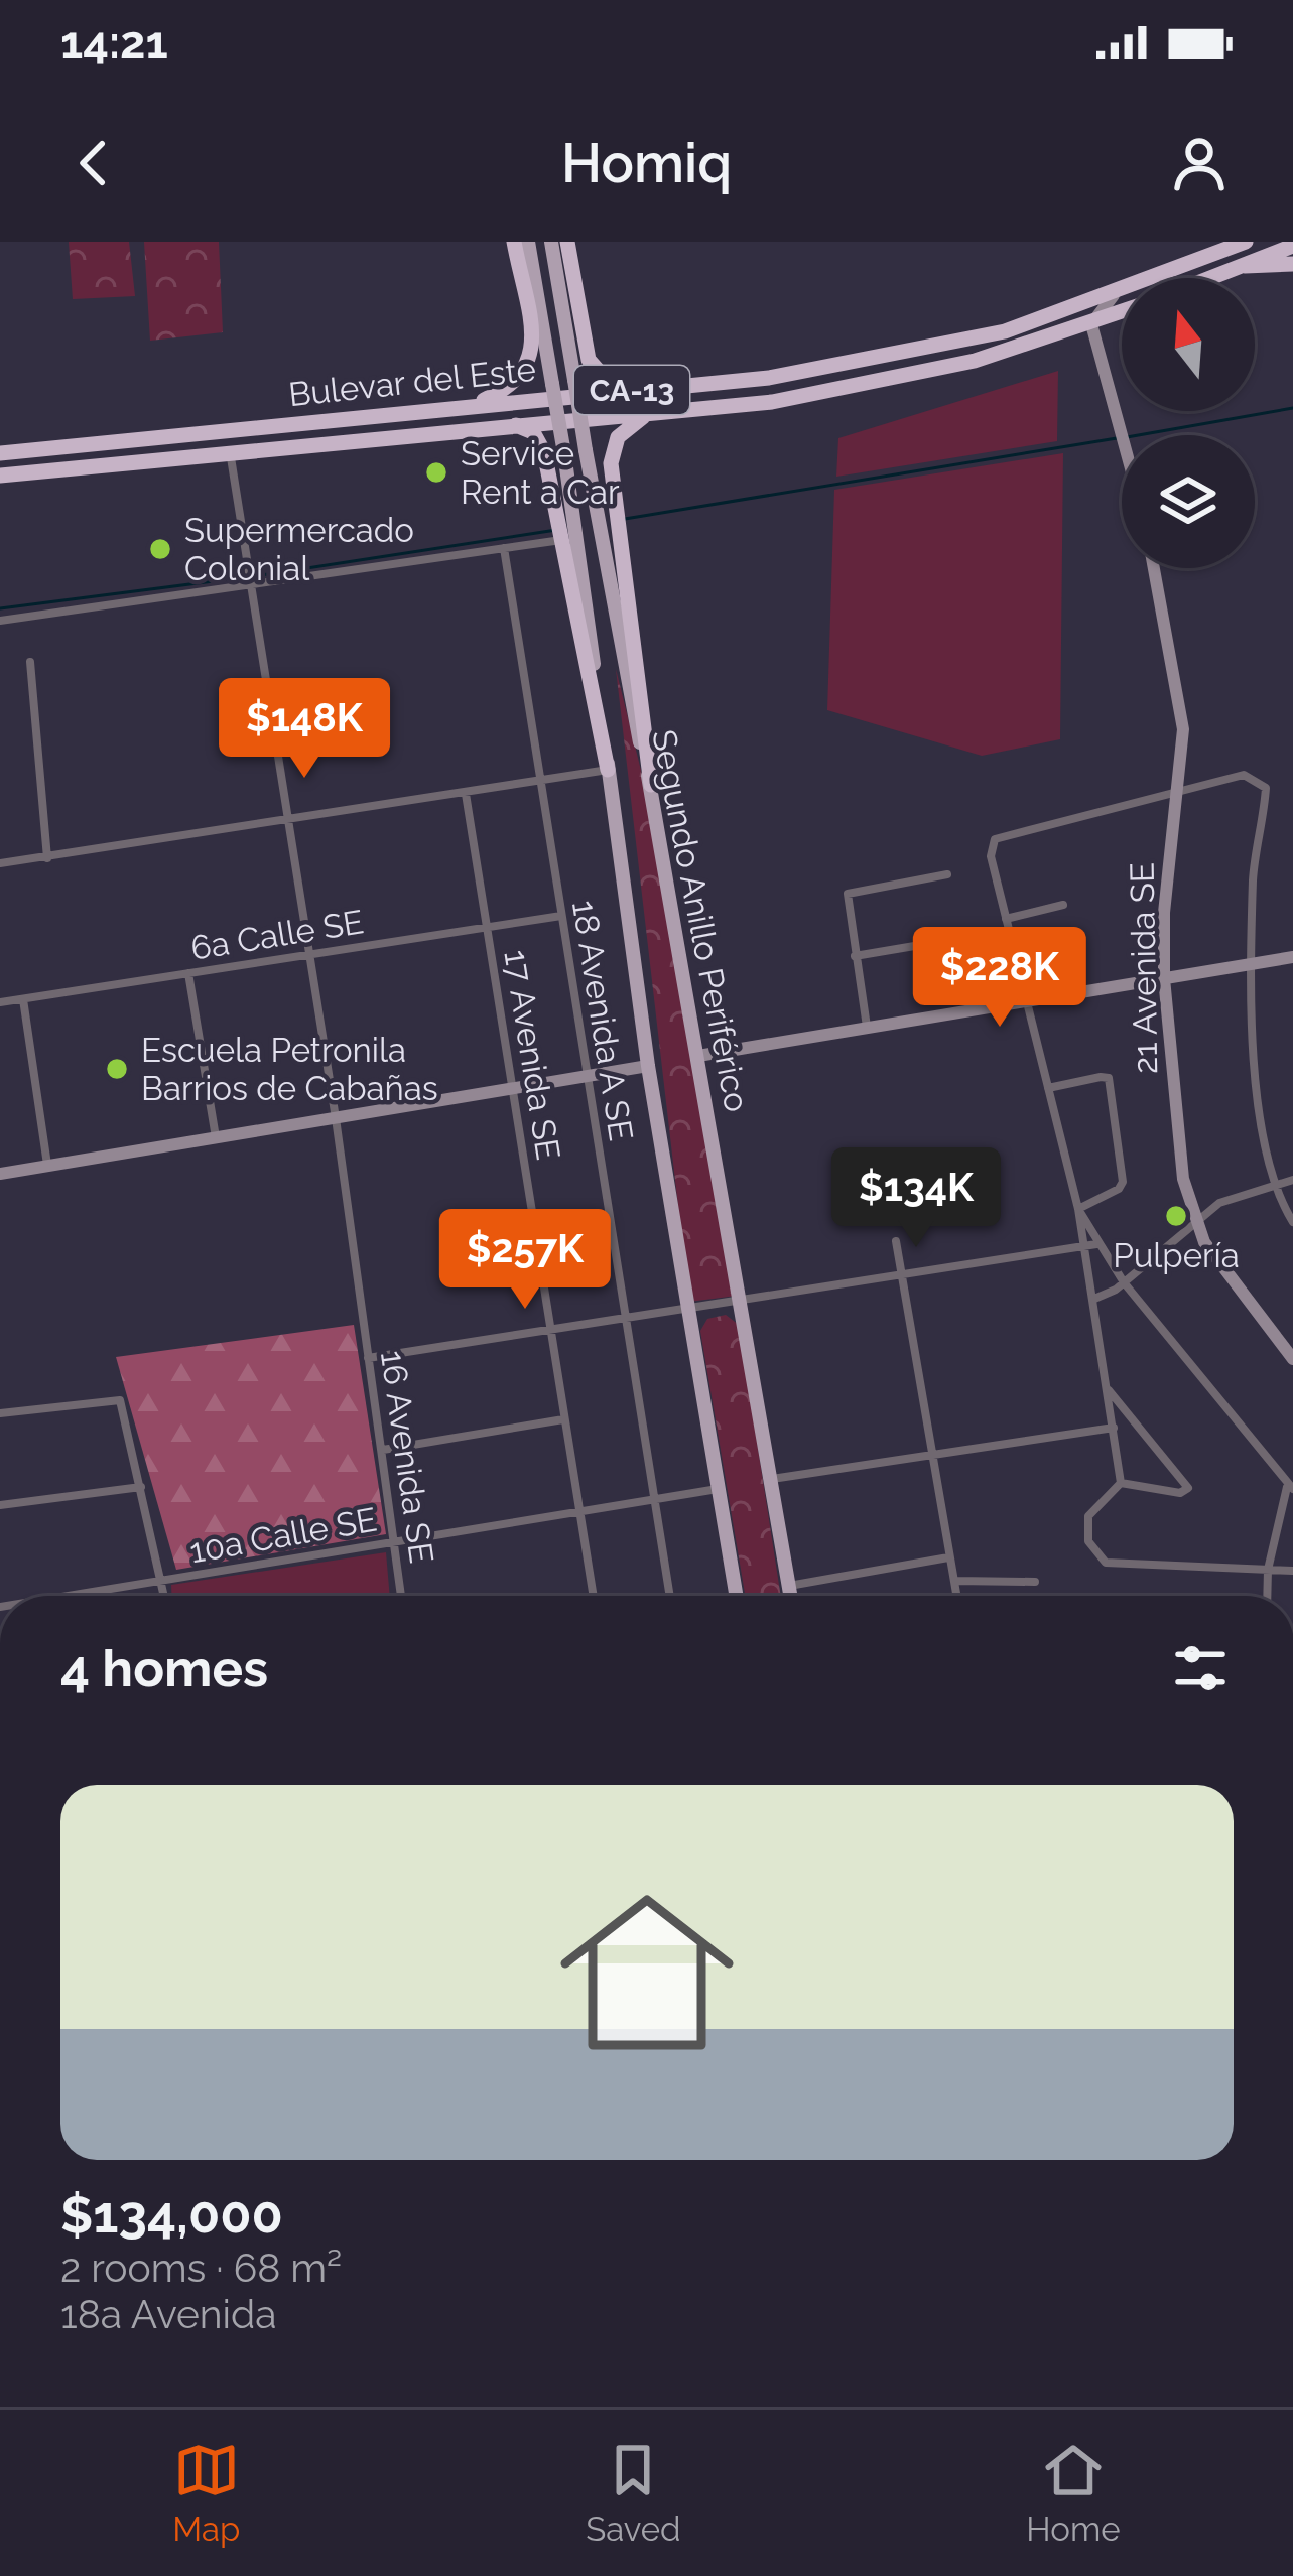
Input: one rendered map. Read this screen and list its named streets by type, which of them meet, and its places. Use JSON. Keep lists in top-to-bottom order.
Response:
{
  "streets": {
    "highway": ["Bulevar del Este", "CA-13"],
    "main road": ["Segundo Anillo Periférico"],
    "street": [
      "6a Calle SE",
      "21 Avenida SE",
      "18 Avenida A SE",
      "17 Avenida SE",
      "16 Avenida SE",
      "10a Calle SE"
    ]
  },
  "crossings": [
    ["Bulevar del Este", "16 Avenida SE"],
    ["Segundo Anillo Periférico", "10a Calle SE"],
    ["6a Calle SE", "18 Avenida A SE"],
    ["6a Calle SE", "17 Avenida SE"],
    ["6a Calle SE", "16 Avenida SE"],
    ["18 Avenida A SE", "10a Calle SE"],
    ["17 Avenida SE", "10a Calle SE"],
    ["16 Avenida SE", "10a Calle SE"]
  ],
  "places": [
    "Service Rent a Car",
    "Supermercado Colonial",
    "Escuela Petronila Barrios de Cabañas",
    "Pulpería"
  ],
  "north": "top",
  "page": {
    "status": "14:21",
    "header": "Homiq",
    "price": [
      "$148K",
      "$228K",
      "$134K",
      "$257K"
    ],
    "heading": "4 homes",
    "list": [
      {
        "name": "$134,000",
        "note": "2 rooms · 68 m² · 18a Avenida"
      }
    ],
    "tabs": ["Map", "Saved", "Home"]
  }
}
